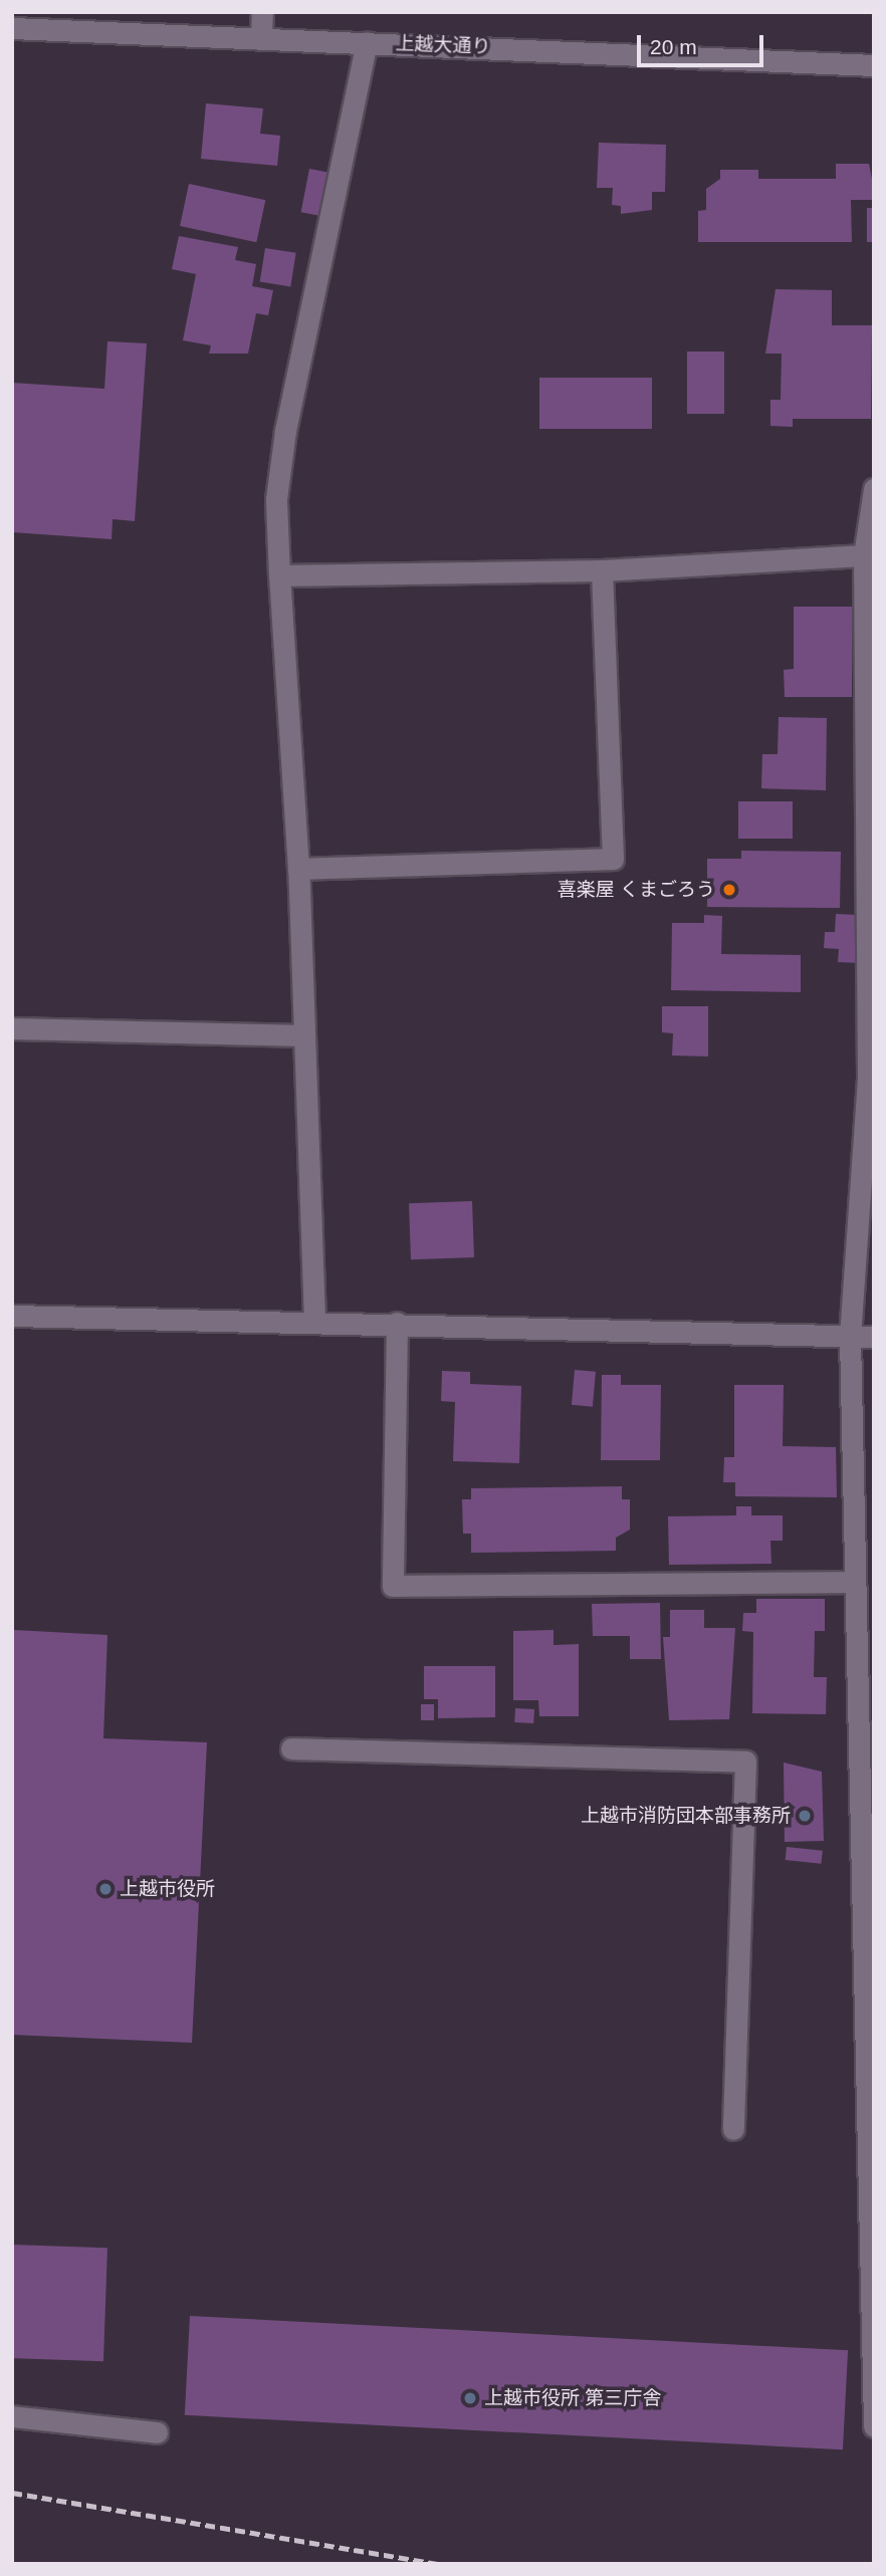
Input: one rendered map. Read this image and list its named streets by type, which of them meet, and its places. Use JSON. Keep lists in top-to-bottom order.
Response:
{
  "streets": {
    "street": ["上越大通り"]
  },
  "places": [
    "喜楽屋 くまごろう",
    "上越市消防団本部事務所",
    "上越市役所",
    "上越市役所 第三庁舎"
  ],
  "scale_bar": "20 m"
}
